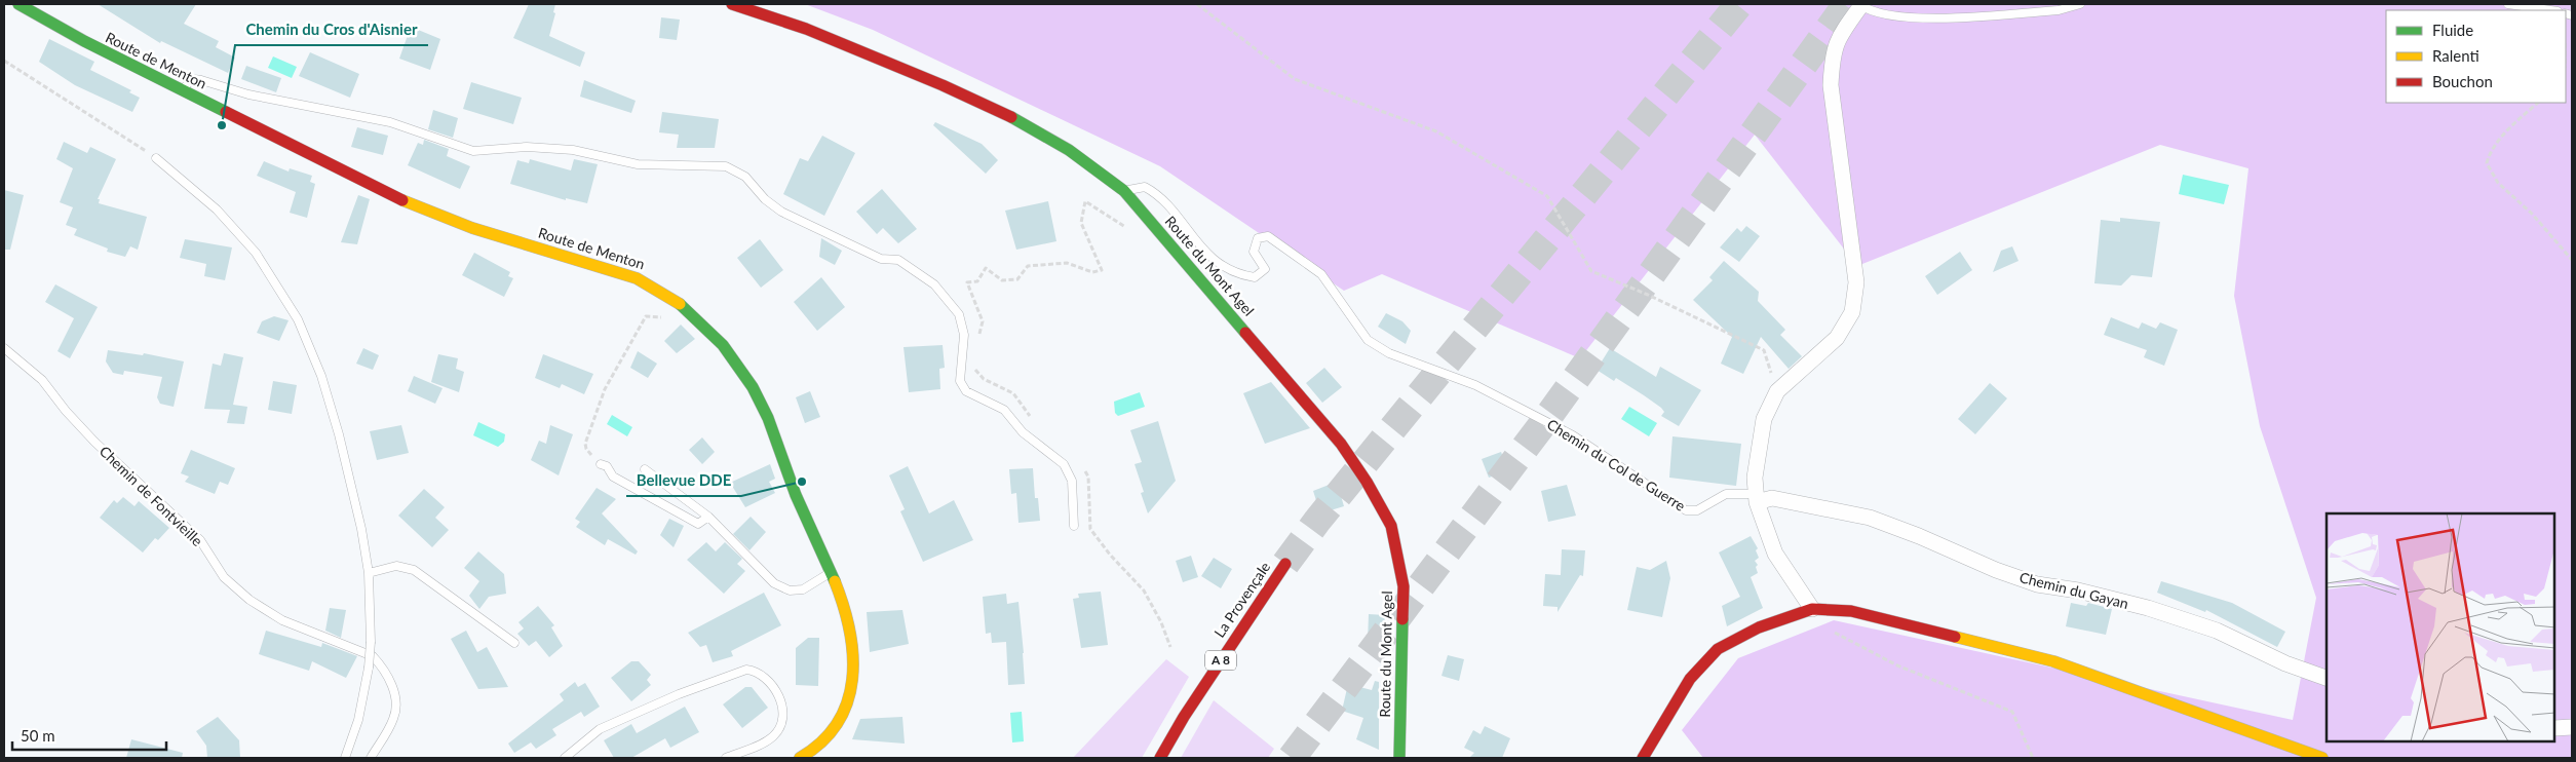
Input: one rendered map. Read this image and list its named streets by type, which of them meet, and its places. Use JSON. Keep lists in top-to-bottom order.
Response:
{
  "streets": {
    "main road": [
      "Route de Menton",
      "Route du Mont Agel",
      "La Provençale",
      "A 8"
    ],
    "street": ["Chemin du Gayan"],
    "lane": ["Chemin du Col de Guerre", "Chemin de Fontvieille"]
  },
  "crossings": [
    ["Route du Mont Agel", "Chemin du Col de Guerre"],
    ["Chemin du Col de Guerre", "Chemin du Gayan"]
  ],
  "places": ["Chemin du Cros d'Aisnier", "Bellevue DDE"],
  "legend": ["Fluide", "Ralenti", "Bouchon"],
  "scale_bar": "50 m"
}
